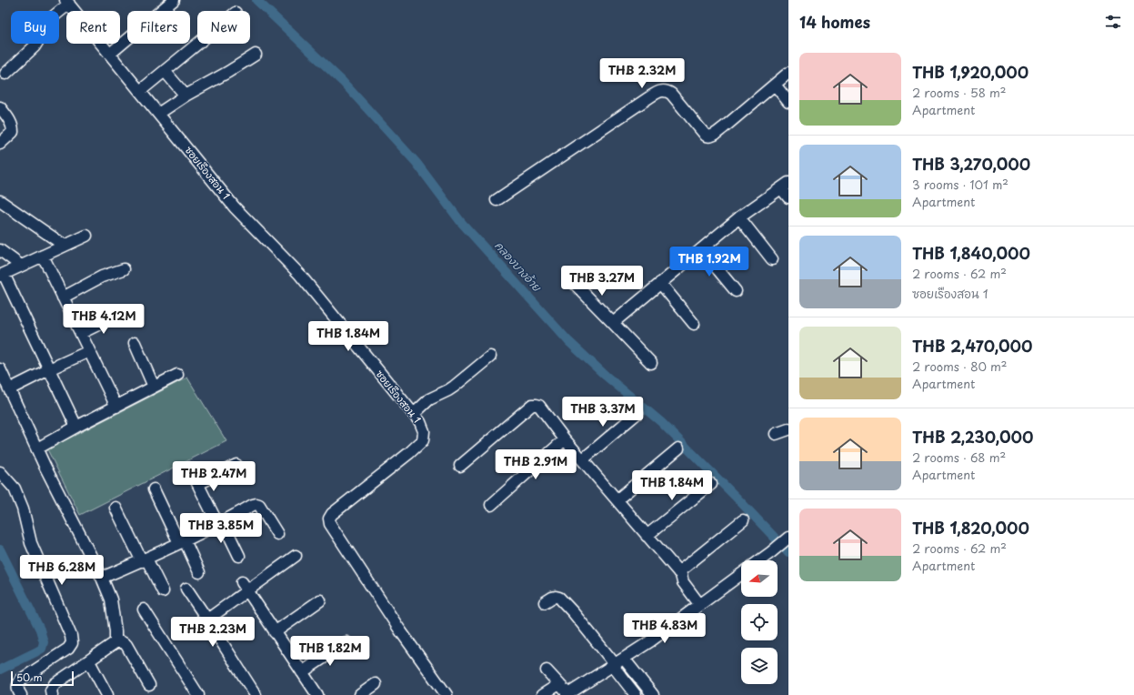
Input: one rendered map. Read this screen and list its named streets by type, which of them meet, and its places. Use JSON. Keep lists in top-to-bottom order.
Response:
{
  "streets": {
    "street": ["ซอยเรืองสอน 1"]
  },
  "water": ["คลองบางอ้าย"],
  "scale_bar": "50 m",
  "north": "left",
  "page": {
    "heading": "14 homes",
    "chip": [
      "Buy",
      "Rent",
      "Filters",
      "New"
    ],
    "list": [
      {
        "name": "THB 1,920,000",
        "note": "2 rooms · 58 m² · Apartment"
      },
      {
        "name": "THB 3,270,000",
        "note": "3 rooms · 101 m² · Apartment"
      },
      {
        "name": "THB 1,840,000",
        "note": "2 rooms · 62 m² · ซอยเรืองสอน 1"
      },
      {
        "name": "THB 2,470,000",
        "note": "2 rooms · 80 m² · Apartment"
      },
      {
        "name": "THB 2,230,000",
        "note": "2 rooms · 68 m² · Apartment"
      },
      {
        "name": "THB 1,820,000",
        "note": "2 rooms · 62 m² · Apartment"
      }
    ],
    "price": [
      "THB 2.32M",
      "THB 1.92M",
      "THB 3.27M",
      "THB 4.12M",
      "THB 1.84M",
      "THB 3.37M",
      "THB 2.91M",
      "THB 2.47M",
      "THB 1.84M",
      "THB 3.85M",
      "THB 6.28M",
      "THB 4.83M",
      "THB 2.23M",
      "THB 1.82M"
    ],
    "scale": "50 m"
  }
}
